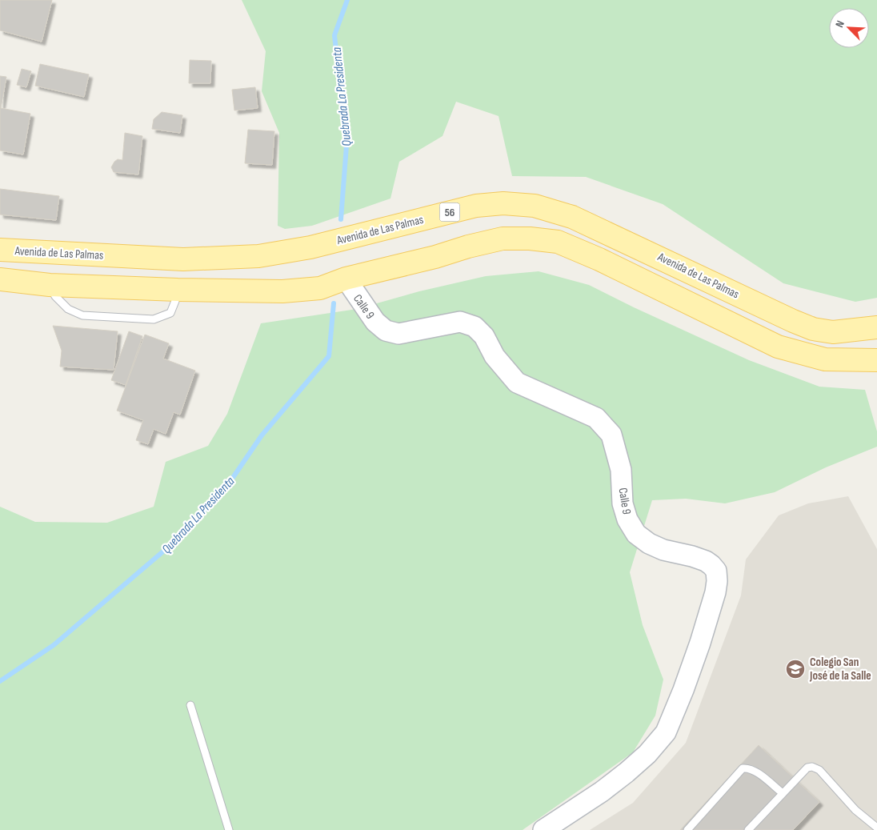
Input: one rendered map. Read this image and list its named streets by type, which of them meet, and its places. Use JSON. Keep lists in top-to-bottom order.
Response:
{
  "streets": {
    "main road": ["56", "Avenida de Las Palmas"],
    "street": ["Calle 9"]
  },
  "water": ["Quebrada La Presidenta"],
  "places": {
    "school or university": ["Colegio San José de la Salle"]
  },
  "north": "top left"
}
